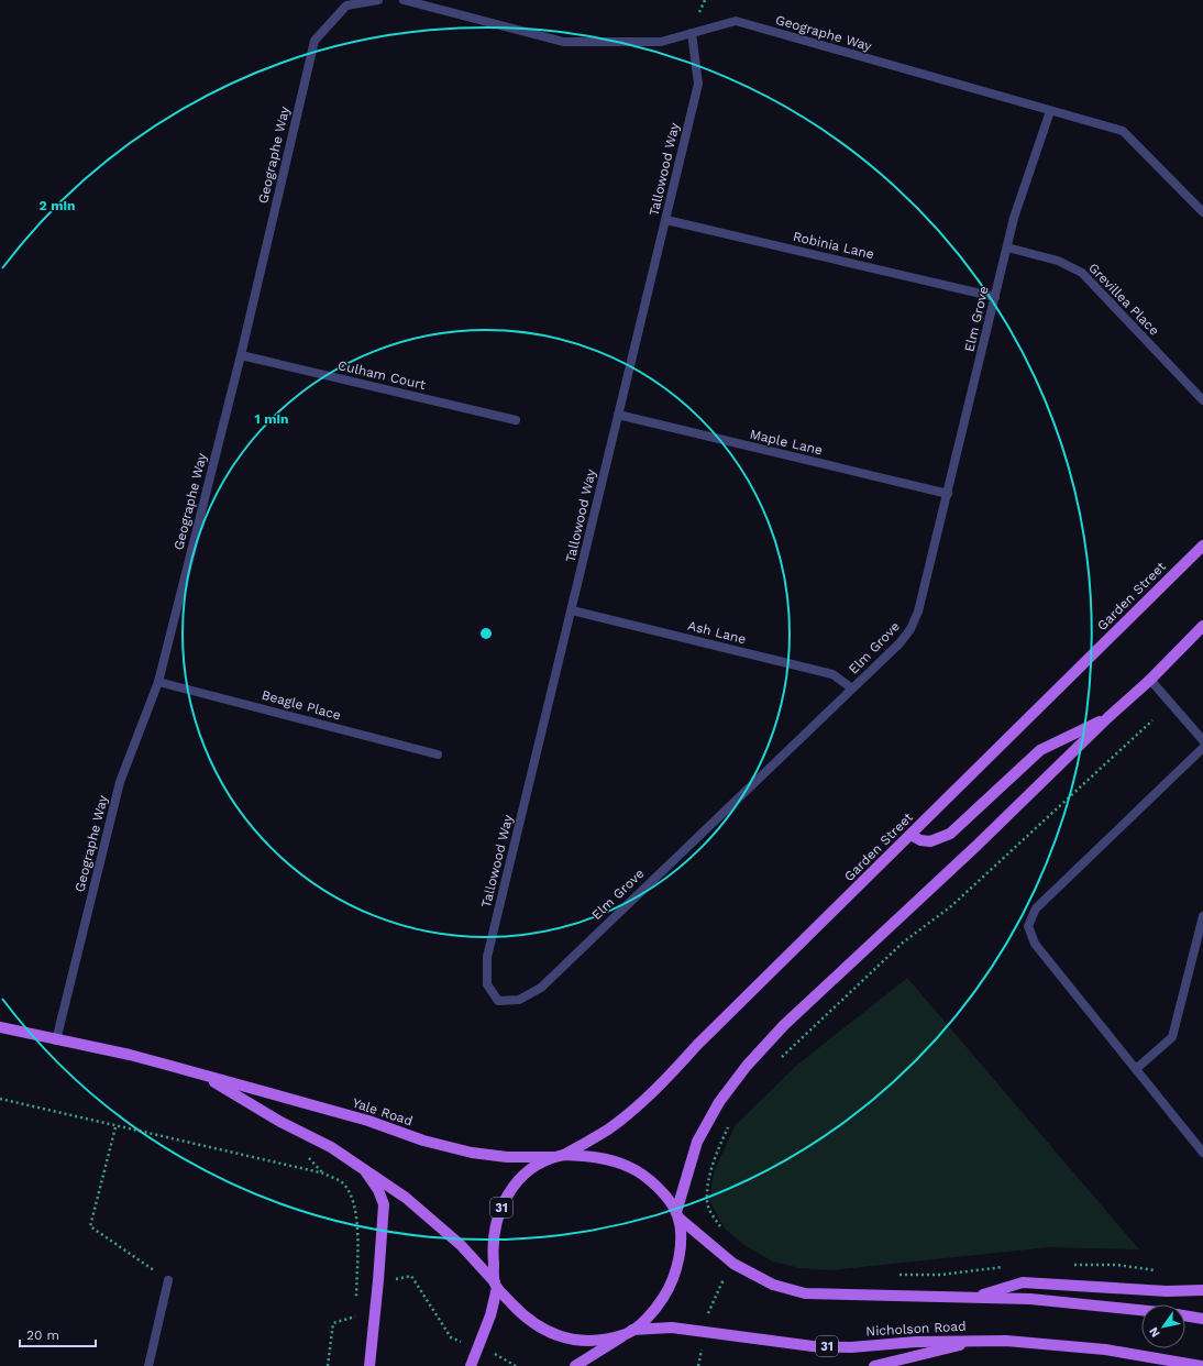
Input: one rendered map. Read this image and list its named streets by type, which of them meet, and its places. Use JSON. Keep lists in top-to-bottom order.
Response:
{
  "streets": {
    "main road": [
      "Garden Street",
      "Yale Road",
      "31",
      "Nicholson Road"
    ],
    "street": [
      "Geographe Way",
      "Tallowood Way",
      "Robinia Lane",
      "Grevillea Place",
      "Elm Grove",
      "Culham Court",
      "Maple Lane",
      "Ash Lane",
      "Beagle Place"
    ]
  },
  "crossings": [
    ["Geographe Way", "Tallowood Way"],
    ["Geographe Way", "Elm Grove"],
    ["Geographe Way", "Culham Court"],
    ["Geographe Way", "Beagle Place"],
    ["Geographe Way", "Yale Road"],
    ["Tallowood Way", "Robinia Lane"],
    ["Tallowood Way", "Elm Grove"],
    ["Tallowood Way", "Maple Lane"],
    ["Tallowood Way", "Ash Lane"],
    ["Robinia Lane", "Elm Grove"],
    ["Grevillea Place", "Elm Grove"],
    ["Elm Grove", "Maple Lane"],
    ["Elm Grove", "Ash Lane"],
    ["Garden Street", "Yale Road"],
    ["Garden Street", "31"],
    ["Yale Road", "31"],
    ["31", "Nicholson Road"]
  ],
  "scale_bar": "20 m",
  "north": "bottom left",
  "rings": ["2 min", "1 min"]
}
